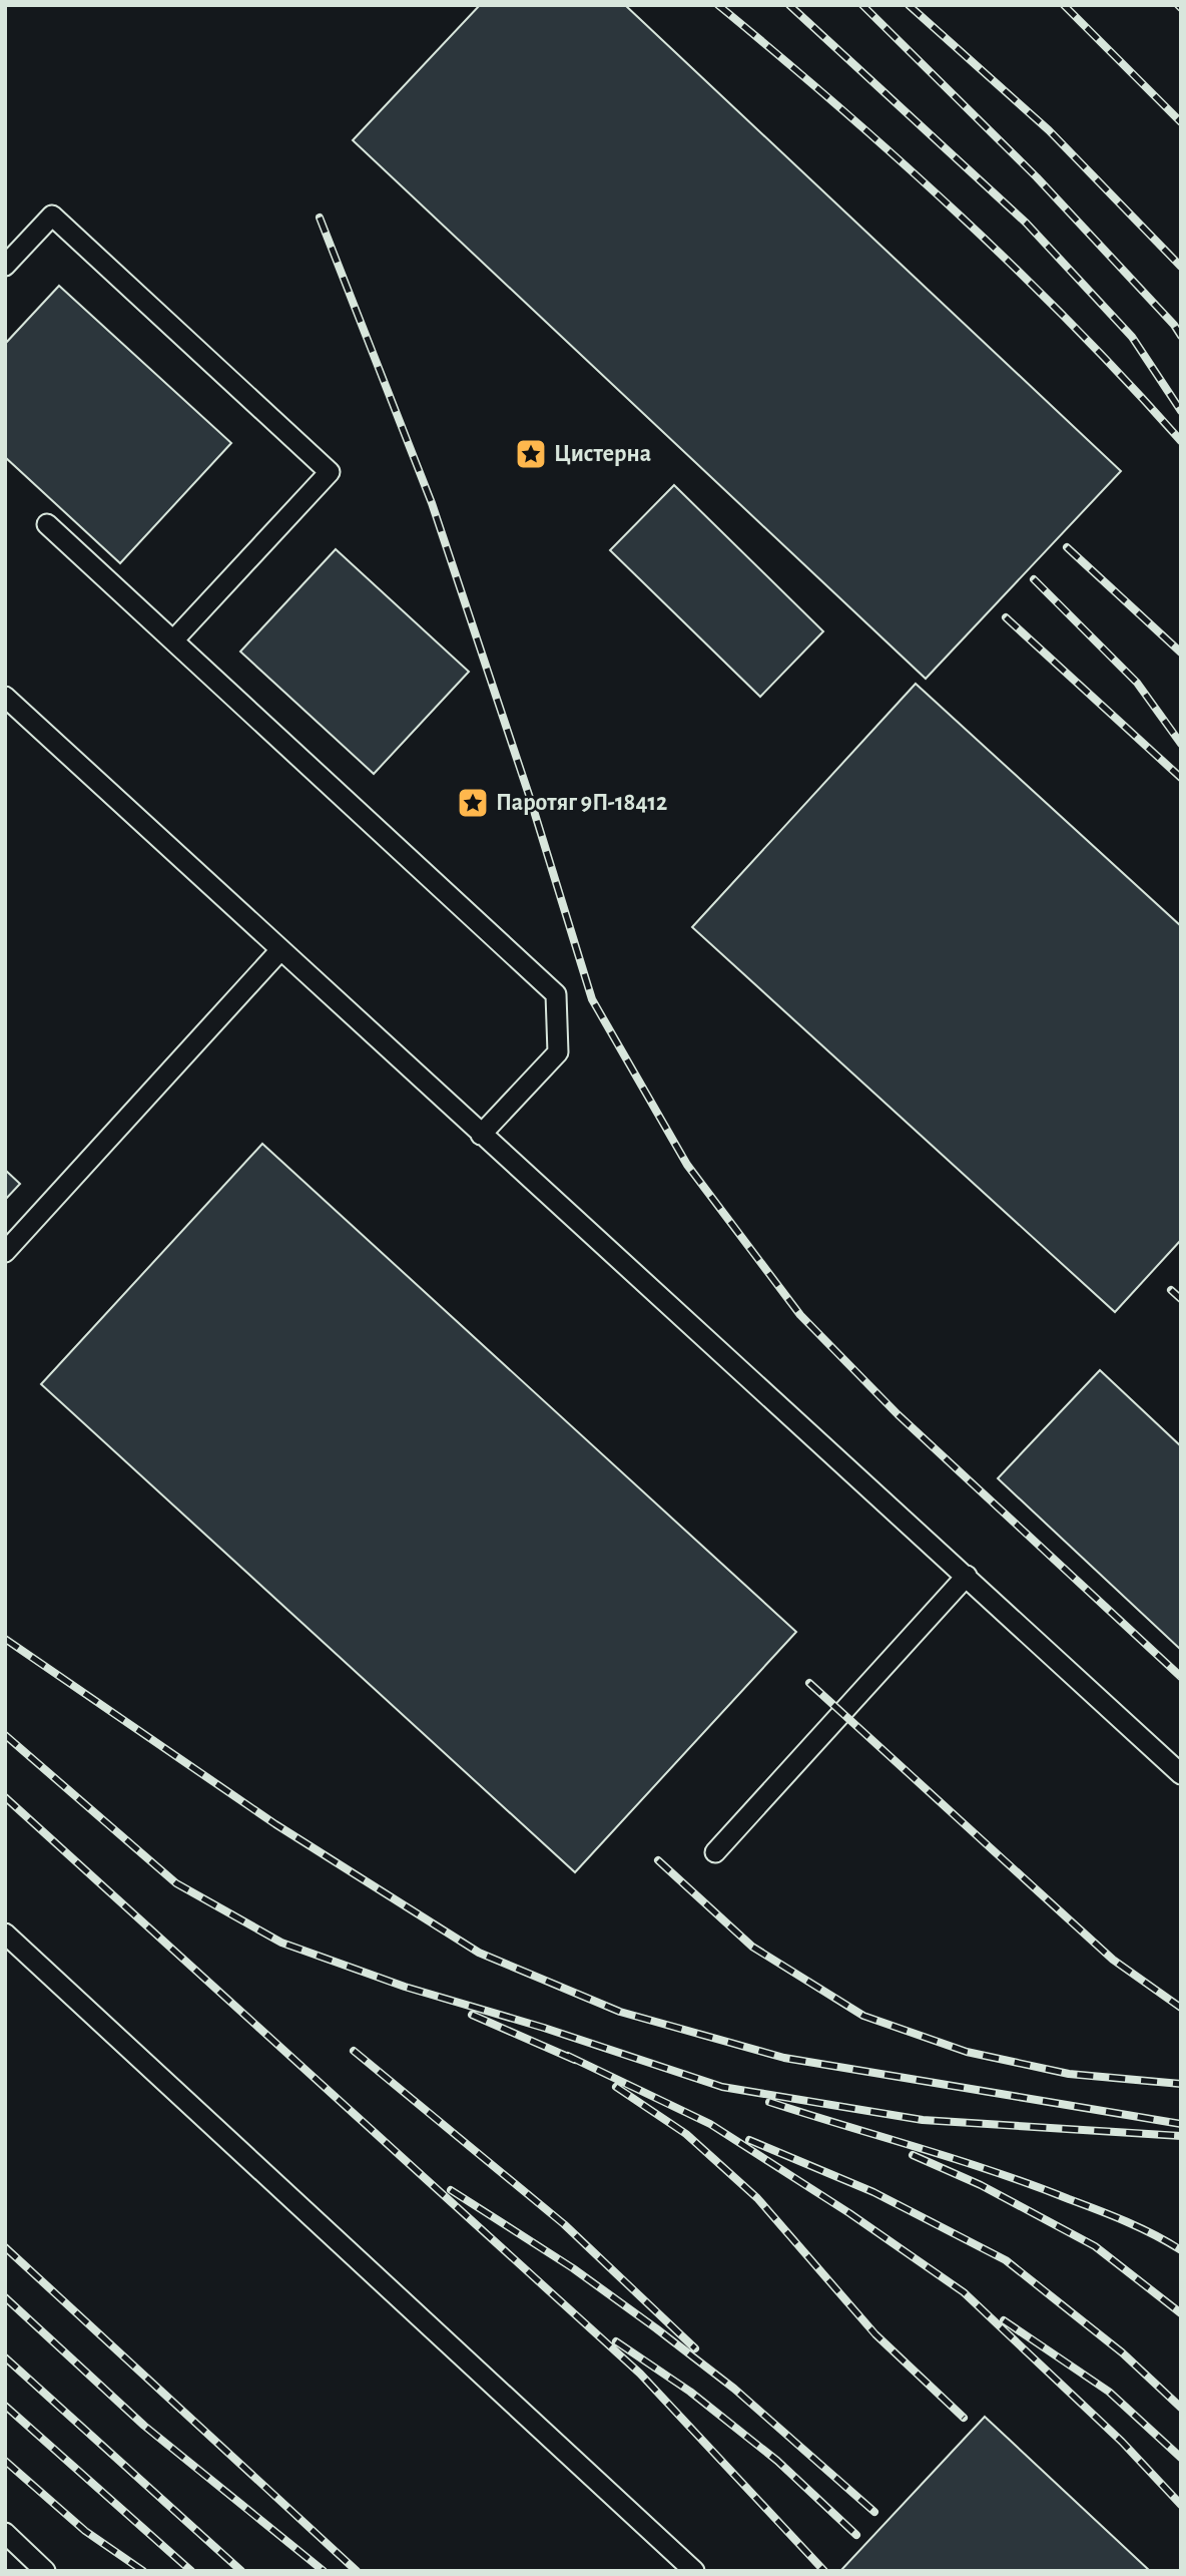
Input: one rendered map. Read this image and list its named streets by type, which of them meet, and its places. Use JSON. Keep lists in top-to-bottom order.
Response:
{
  "places": {
    "place": ["Цистерна", "Паротяг 9П-18412"]
  }
}
